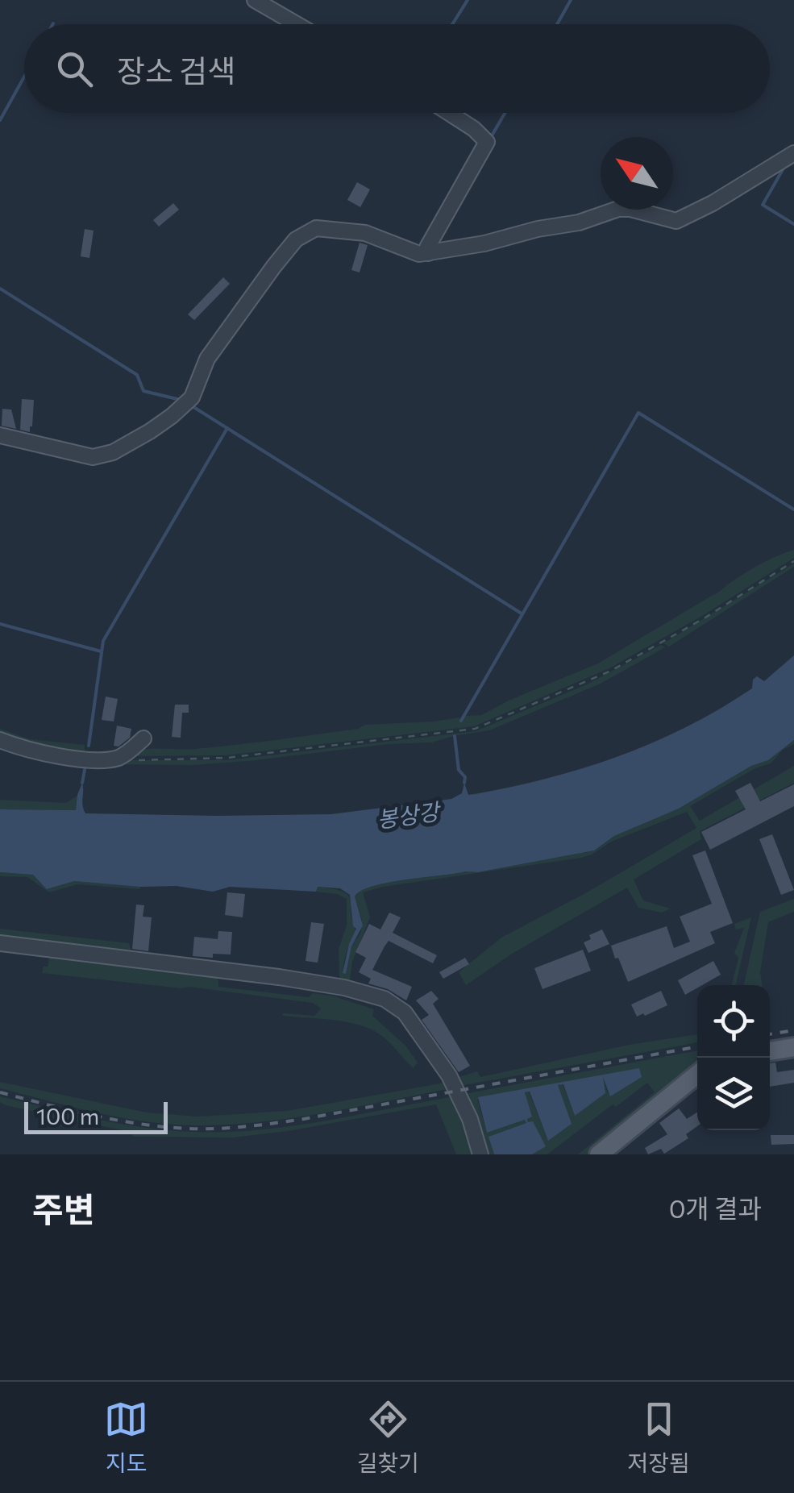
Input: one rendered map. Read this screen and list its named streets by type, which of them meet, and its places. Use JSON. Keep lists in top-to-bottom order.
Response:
{
  "water": ["봉상강"],
  "scale_bar": "100 m",
  "north": "top left",
  "page": {
    "search": "장소 검색",
    "scale": "100 m",
    "heading": ["주변", "0개 결과"],
    "nav": ["지도", "길찾기", "저장됨"]
  }
}
